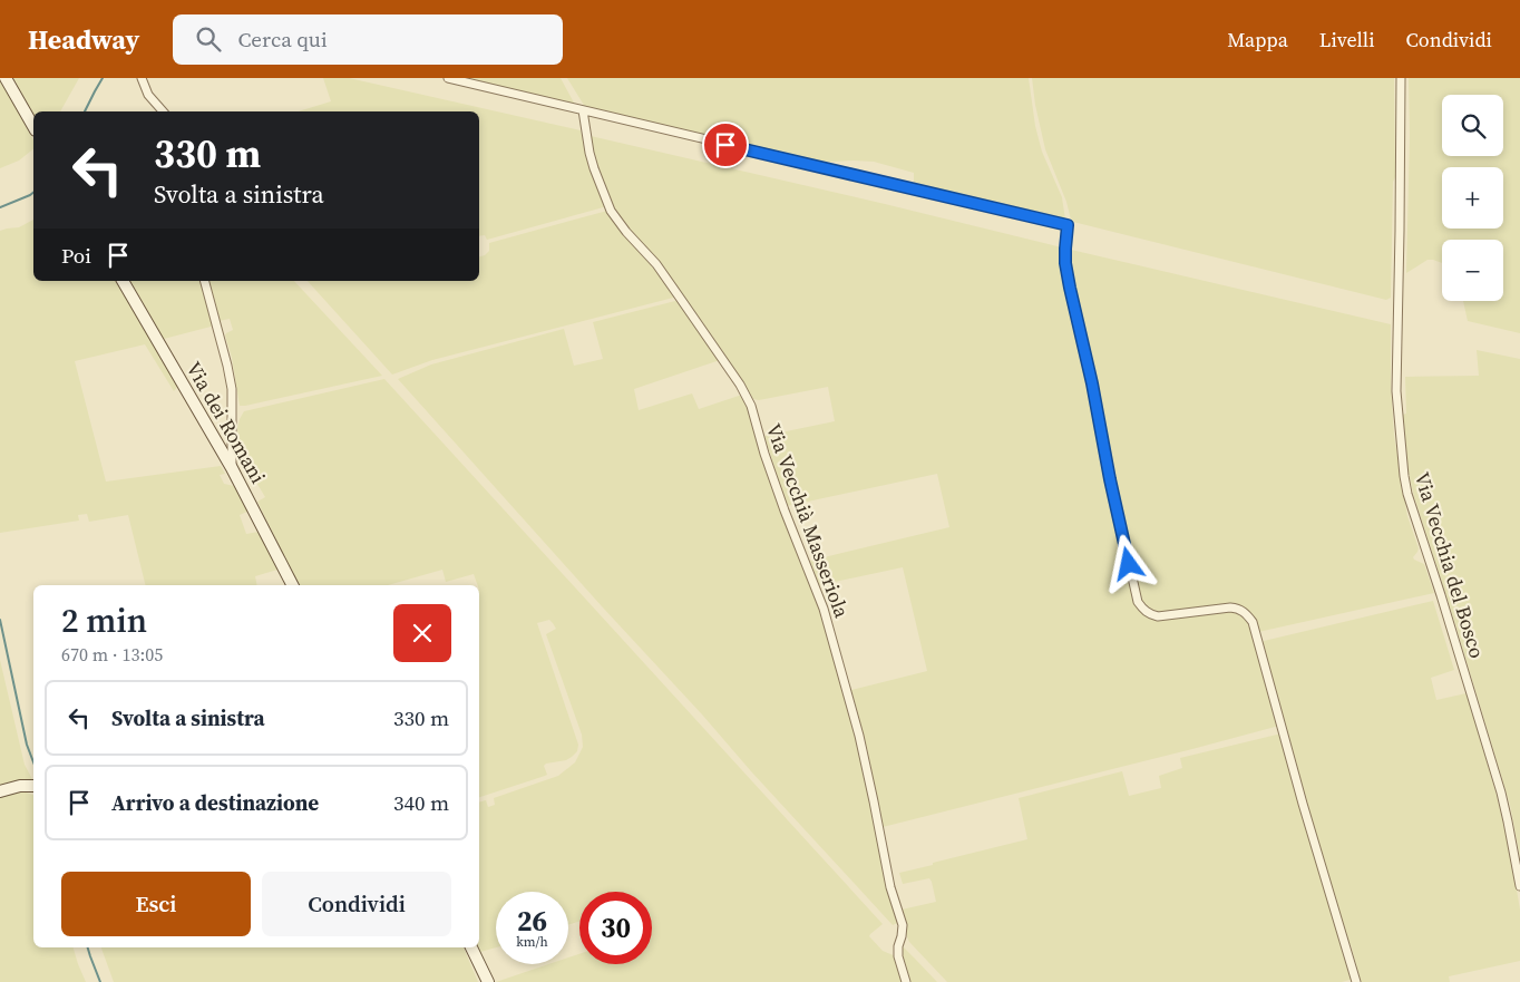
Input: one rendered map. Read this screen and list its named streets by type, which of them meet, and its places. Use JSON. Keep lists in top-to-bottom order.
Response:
{
  "streets": {
    "main road": ["Via dei Romani"],
    "street": ["Via Vecchià Masseriola", "Via Vecchia del Bosco"]
  },
  "page": {
    "header": "Headway",
    "search": "Cerca qui",
    "nav": ["Mappa", "Livelli", "Condividi"],
    "map_buttons": ["+", "−"],
    "turn": ["330 m", "Svolta a sinistra"],
    "then": "Poi",
    "heading": ["2 min", "670 m · 13:05"],
    "list": [
      {
        "name": "Svolta a sinistra",
        "value": "330 m"
      },
      {
        "name": "Arrivo a destinazione",
        "value": "340 m"
      }
    ],
    "buttons": ["Esci", "Condividi"],
    "speed": "26 km/h",
    "limit": "30"
  }
}
